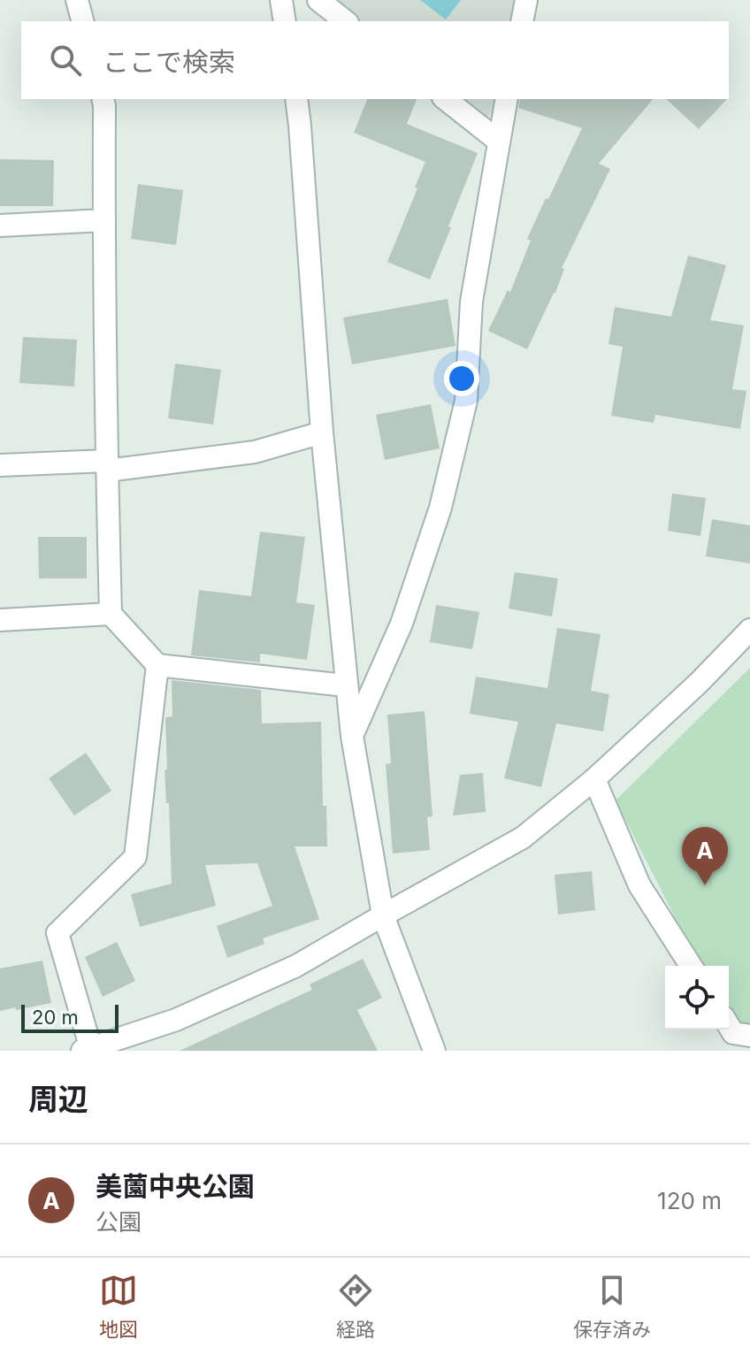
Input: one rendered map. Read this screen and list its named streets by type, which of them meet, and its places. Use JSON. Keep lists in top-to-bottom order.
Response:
{
  "scale_bar": "20 m",
  "page": {
    "search": "ここで検索",
    "pins": "A",
    "scale": "20 m",
    "heading": "周辺",
    "list": [
      {
        "mark": "A",
        "name": "美薗中央公園",
        "note": "公園",
        "value": "120 m"
      }
    ],
    "nav": ["地図", "経路", "保存済み"]
  }
}
